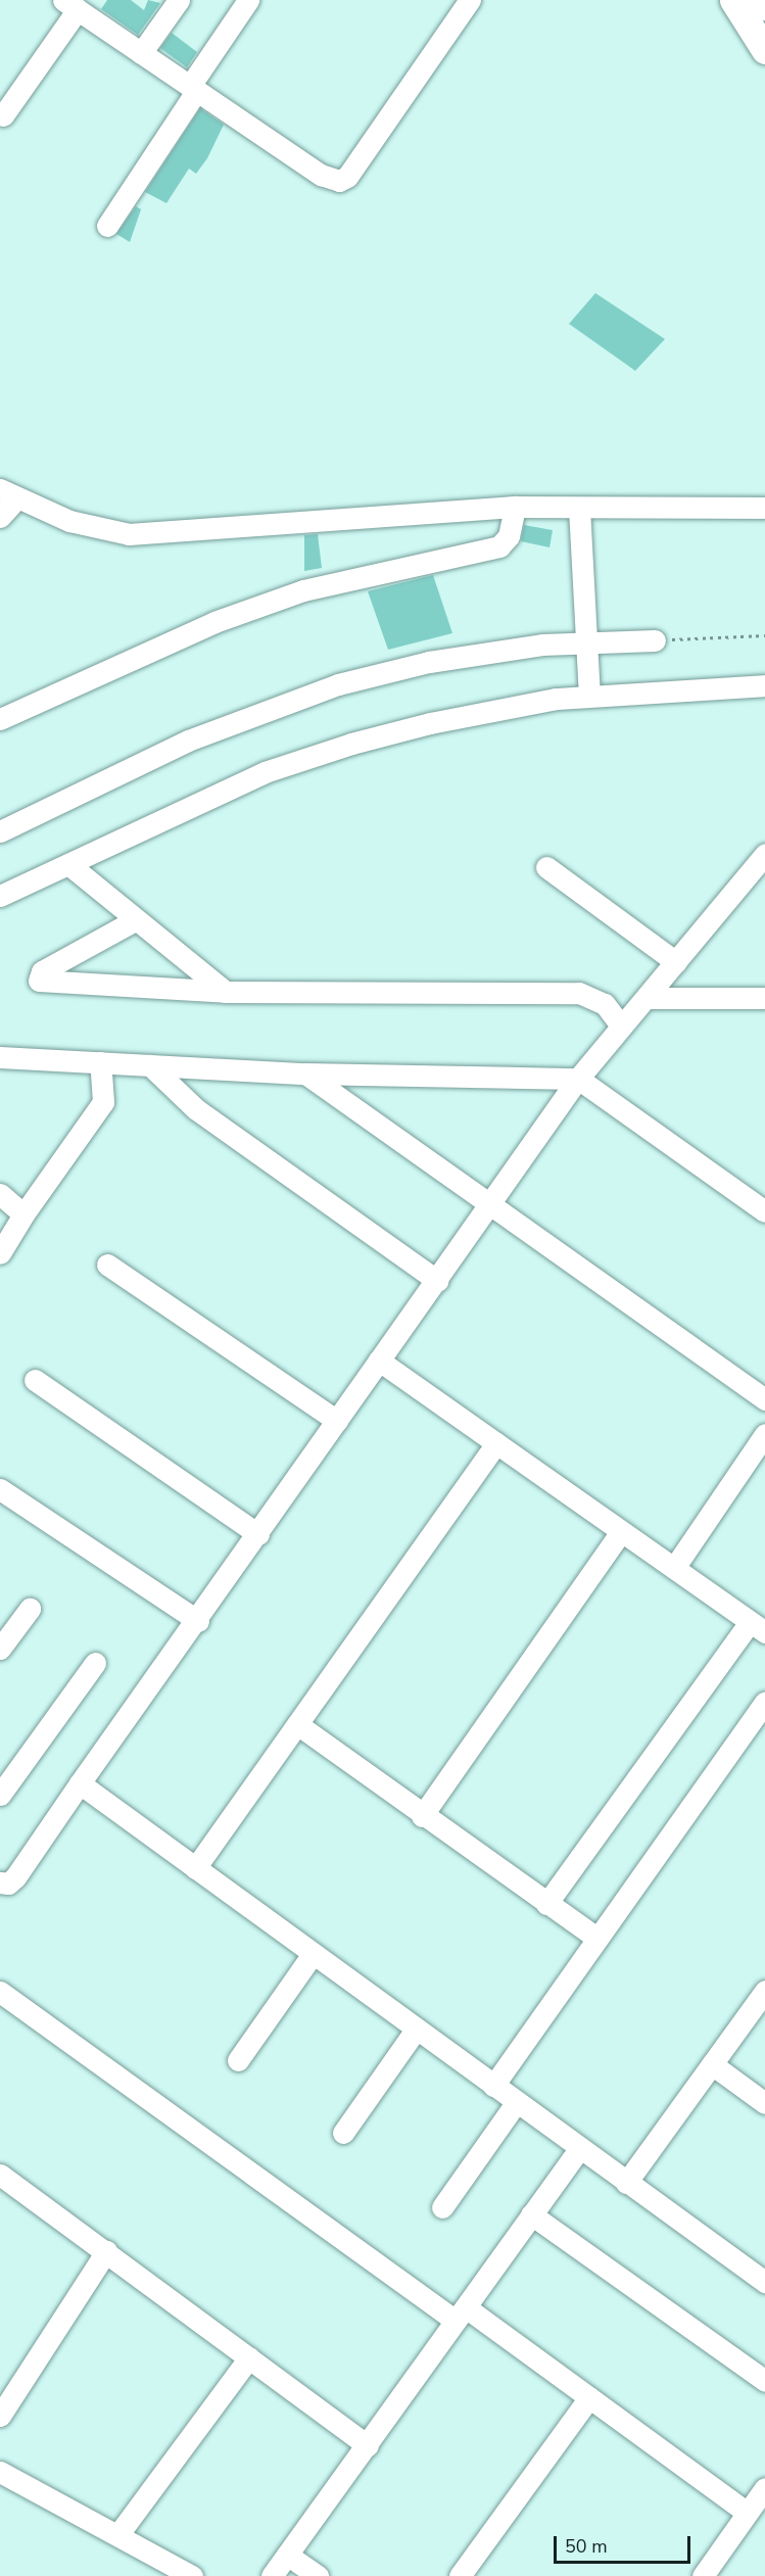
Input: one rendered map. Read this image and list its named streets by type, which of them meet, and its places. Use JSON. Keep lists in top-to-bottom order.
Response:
{
  "scale_bar": "50 m"
}
